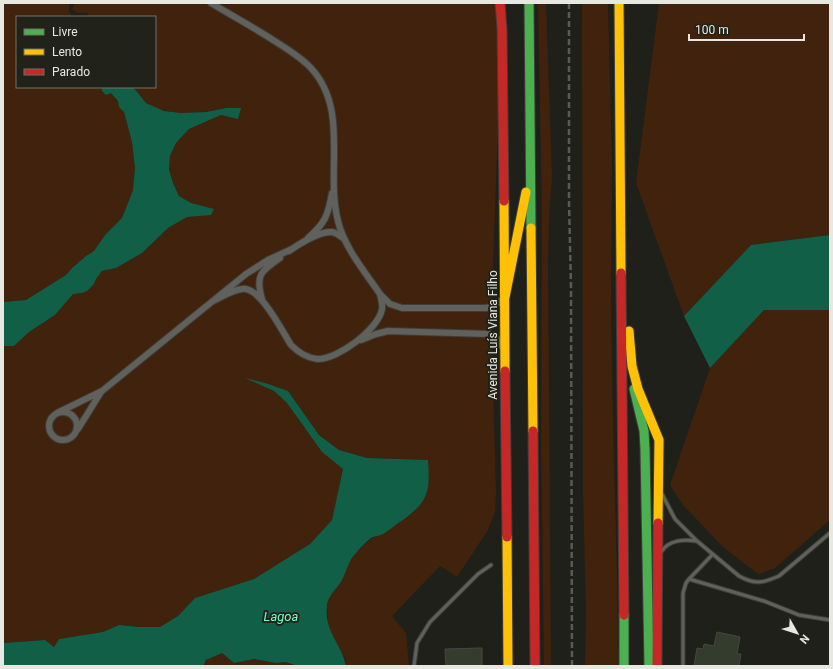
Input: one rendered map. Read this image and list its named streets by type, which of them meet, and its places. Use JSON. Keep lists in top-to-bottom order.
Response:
{
  "streets": {
    "main road": ["Avenida Luís Viana Filho"]
  },
  "water": ["Lagoa"],
  "legend": ["Livre", "Lento", "Parado"],
  "scale_bar": "100 m",
  "north": "bottom right"
}
